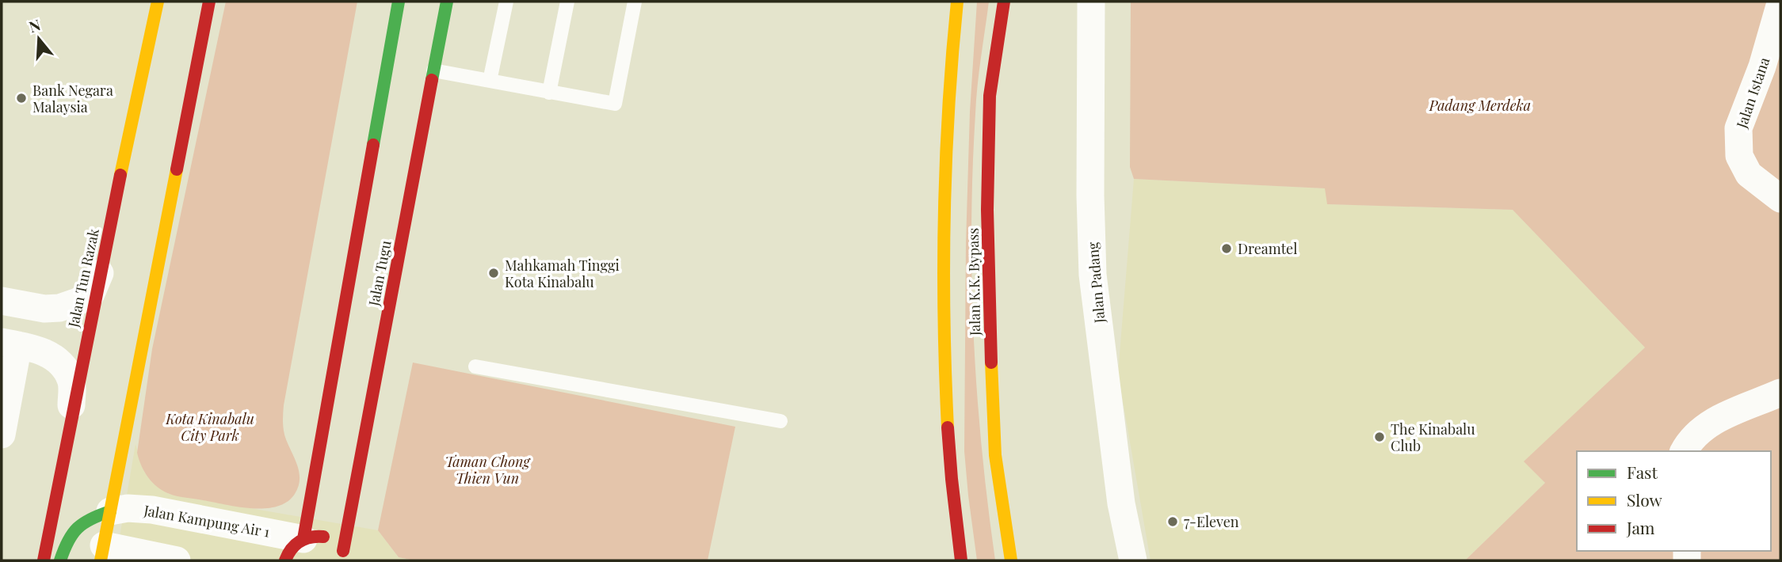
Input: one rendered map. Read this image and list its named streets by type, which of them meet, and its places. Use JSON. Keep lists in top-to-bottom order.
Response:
{
  "streets": {
    "main road": ["Jalan Tugu", "Jalan Tun Razak", "Jalan K.K. Bypass"],
    "street": ["Jalan Istana", "Jalan Padang", "Jalan Kampung Air 1"]
  },
  "crossings": [
    ["Jalan Tugu", "Jalan Kampung Air 1"]
  ],
  "parks": ["Padang Merdeka", "Kota Kinabalu City Park", "Taman Chong Thien Vun"],
  "places": [
    "Bank Negara Malaysia",
    "Dreamtel",
    "Mahkamah Tinggi Kota Kinabalu",
    "The Kinabalu Club",
    "7-Eleven"
  ],
  "legend": ["Fast", "Slow", "Jam"],
  "north": "top"
}
